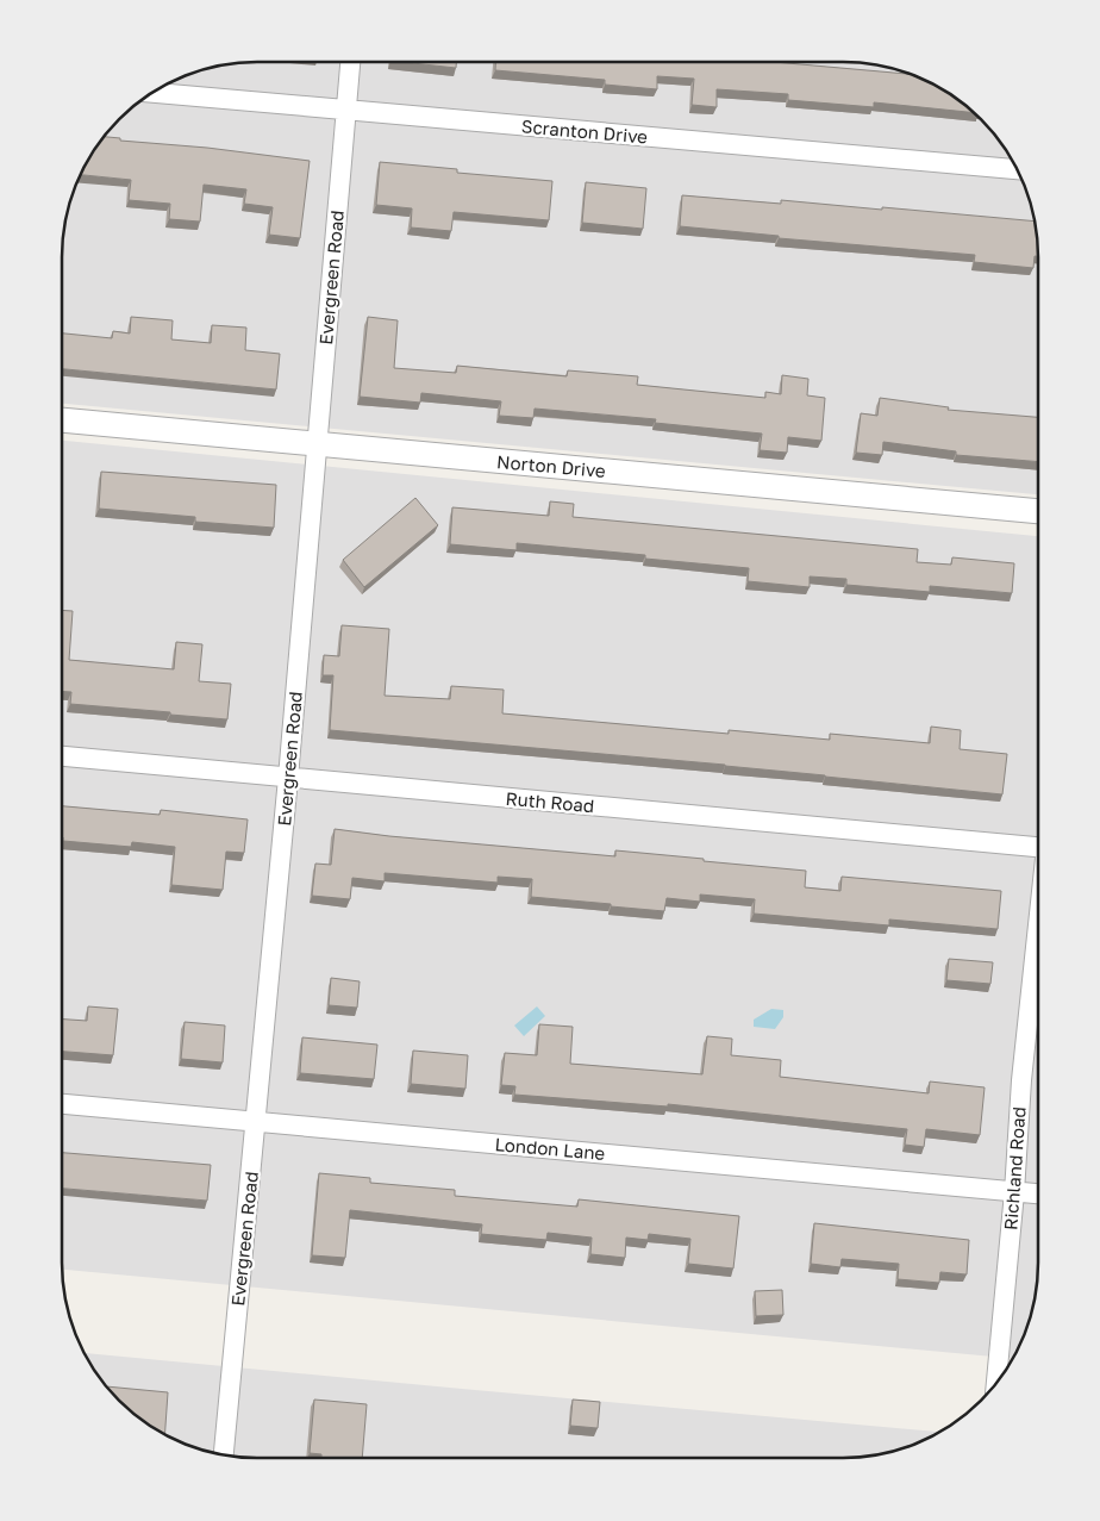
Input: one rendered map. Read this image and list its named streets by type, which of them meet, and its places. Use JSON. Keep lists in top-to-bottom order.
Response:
{
  "streets": {
    "street": [
      "Scranton Drive",
      "Evergreen Road",
      "Norton Drive",
      "Ruth Road",
      "London Lane",
      "Richland Road"
    ]
  },
  "crossings": [
    ["Scranton Drive", "Evergreen Road"],
    ["Evergreen Road", "Norton Drive"],
    ["Evergreen Road", "Ruth Road"],
    ["Evergreen Road", "London Lane"],
    ["London Lane", "Richland Road"]
  ]
}
